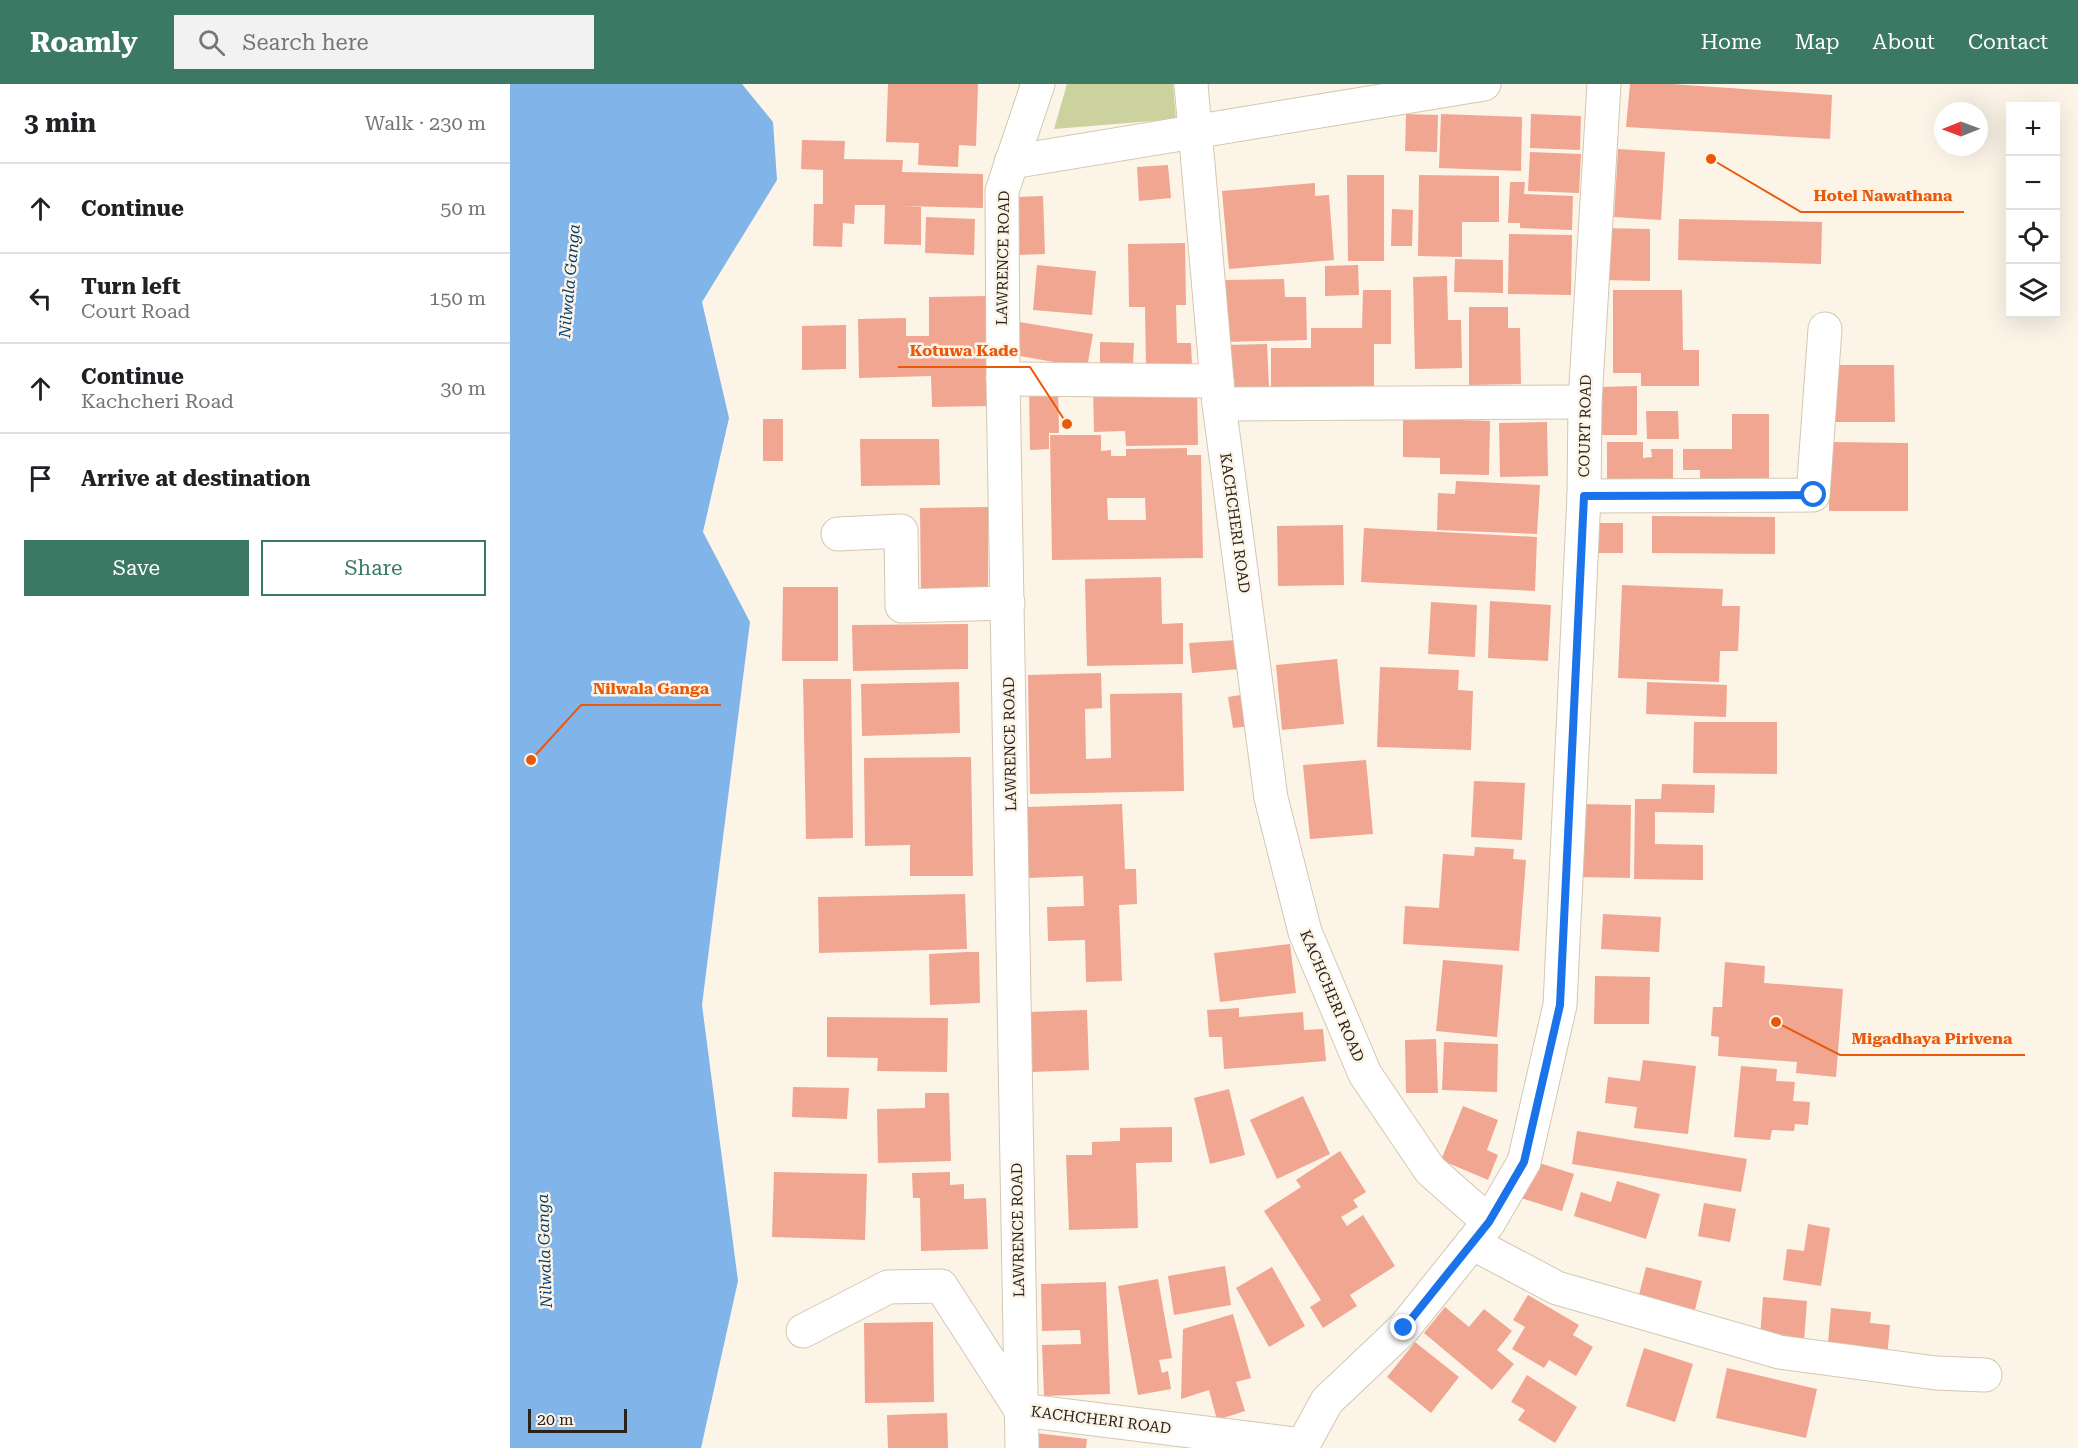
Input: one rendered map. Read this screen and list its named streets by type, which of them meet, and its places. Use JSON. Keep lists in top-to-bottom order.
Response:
{
  "streets": {
    "street": ["LAWRENCE ROAD", "COURT ROAD", "KACHCHERI ROAD"]
  },
  "crossings": [
    ["LAWRENCE ROAD", "KACHCHERI ROAD"],
    ["COURT ROAD", "KACHCHERI ROAD"]
  ],
  "water": ["Nilwala Ganga"],
  "places": [
    "Hotel Nawathana",
    "Kotuwa Kade",
    "Nilwala Ganga",
    "Migadhaya Pirivena"
  ],
  "scale_bar": "20 m",
  "north": "left",
  "page": {
    "header": "Roamly",
    "search": "Search here",
    "nav": [
      "Home",
      "Map",
      "About",
      "Contact"
    ],
    "heading": ["3 min", "Walk · 230 m"],
    "map_buttons": ["+", "−"],
    "list": [
      ["Continue", "50 m"],
      ["Turn left", "Court Road", "150 m"],
      ["Continue", "Kachcheri Road", "30 m"],
      "Arrive at destination"
    ],
    "buttons": ["Save", "Share"],
    "scale": "20 m"
  }
}
